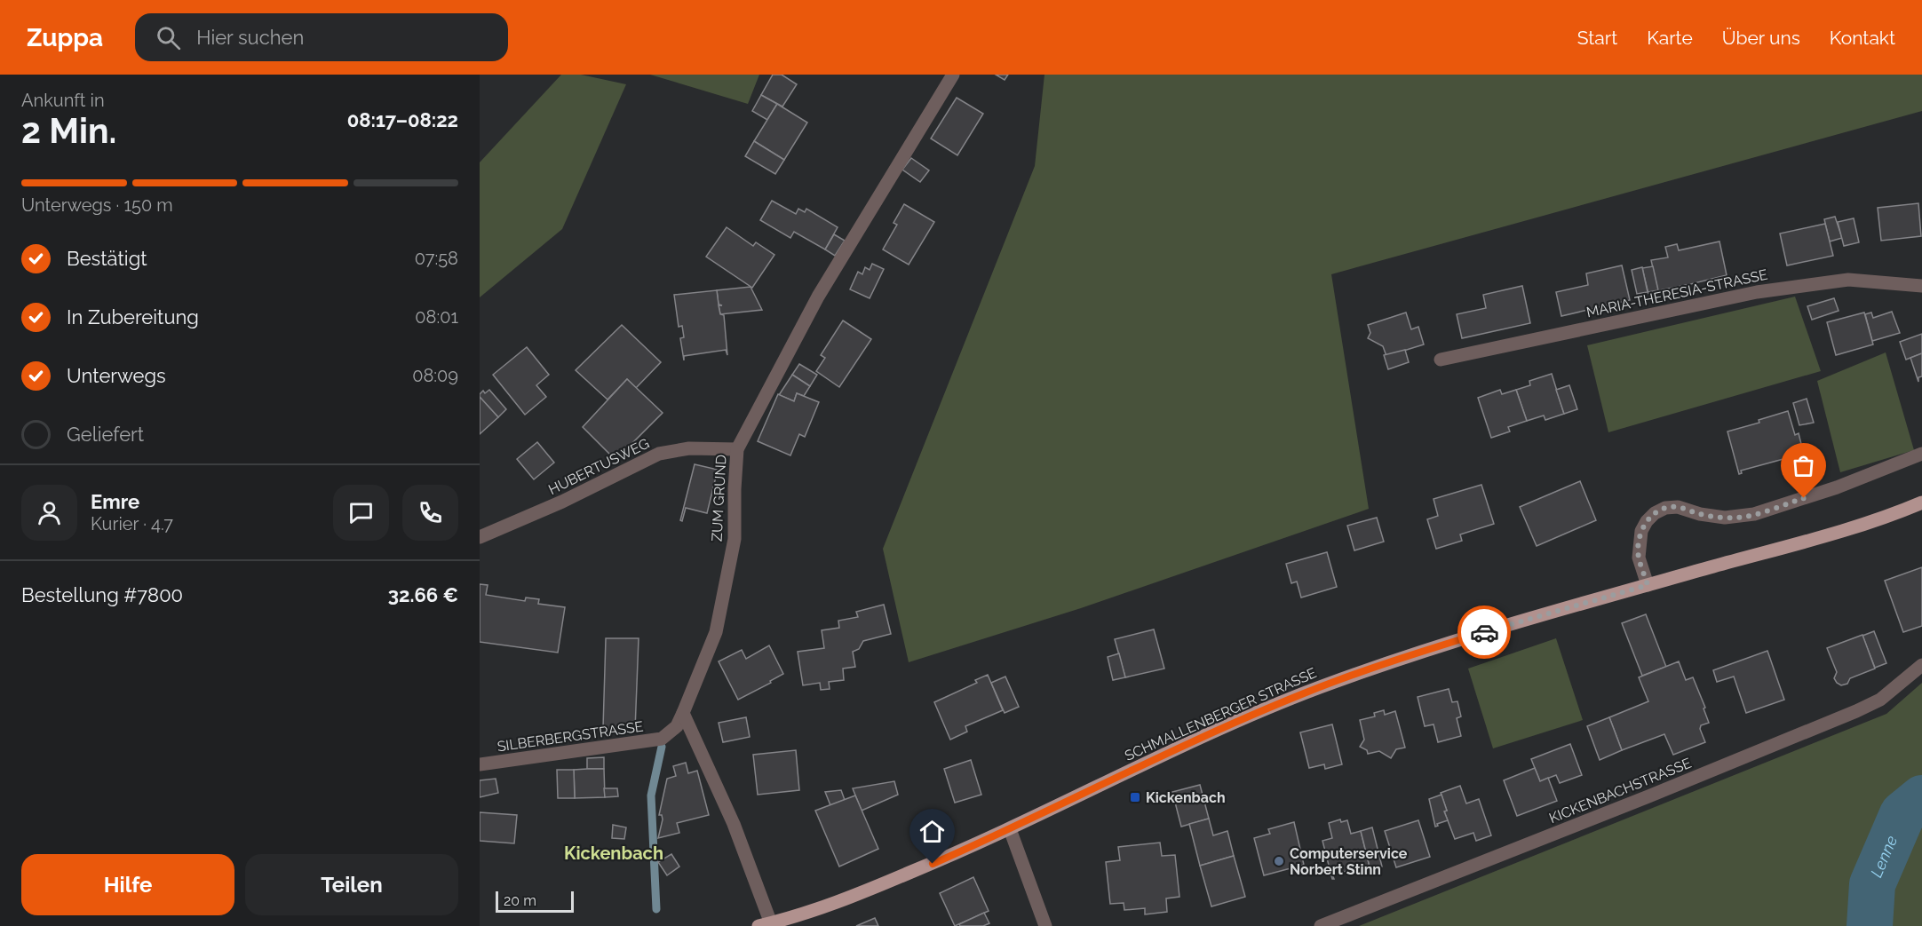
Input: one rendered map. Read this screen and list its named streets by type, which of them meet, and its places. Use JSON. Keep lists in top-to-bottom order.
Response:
{
  "streets": {
    "main road": ["SCHMALLENBERGER STRASSE"],
    "street": [
      "MARIA-THERESIA-STRASSE",
      "HUBERTUSWEG",
      "ZUM GRUND",
      "SILBERBERGSTRASSE",
      "KICKENBACHSTRASSE"
    ]
  },
  "crossings": [
    ["HUBERTUSWEG", "ZUM GRUND"],
    ["ZUM GRUND", "SILBERBERGSTRASSE"]
  ],
  "districts": ["Kickenbach"],
  "water": ["Lenne"],
  "places": {
    "transit": ["Kickenbach"],
    "other": ["Computerservice Norbert Stinn"]
  },
  "scale_bar": "20 m",
  "page": {
    "header": "Zuppa",
    "search": "Hier suchen",
    "nav": [
      "Start",
      "Karte",
      "Über uns",
      "Kontakt"
    ],
    "heading": ["2 Min.", "Ankunft in", "08:17–08:22"],
    "panel": [
      "Emre",
      "Kurier · 4.7",
      "Bestellung #7800",
      "32.66 €"
    ],
    "bar": "Unterwegs · 150 m",
    "list": [
      ["Bestätigt", "07:58"],
      ["In Zubereitung", "08:01"],
      ["Unterwegs", "08:09"],
      "Geliefert"
    ],
    "buttons": ["Hilfe", "Teilen"],
    "scale": "20 m"
  }
}
